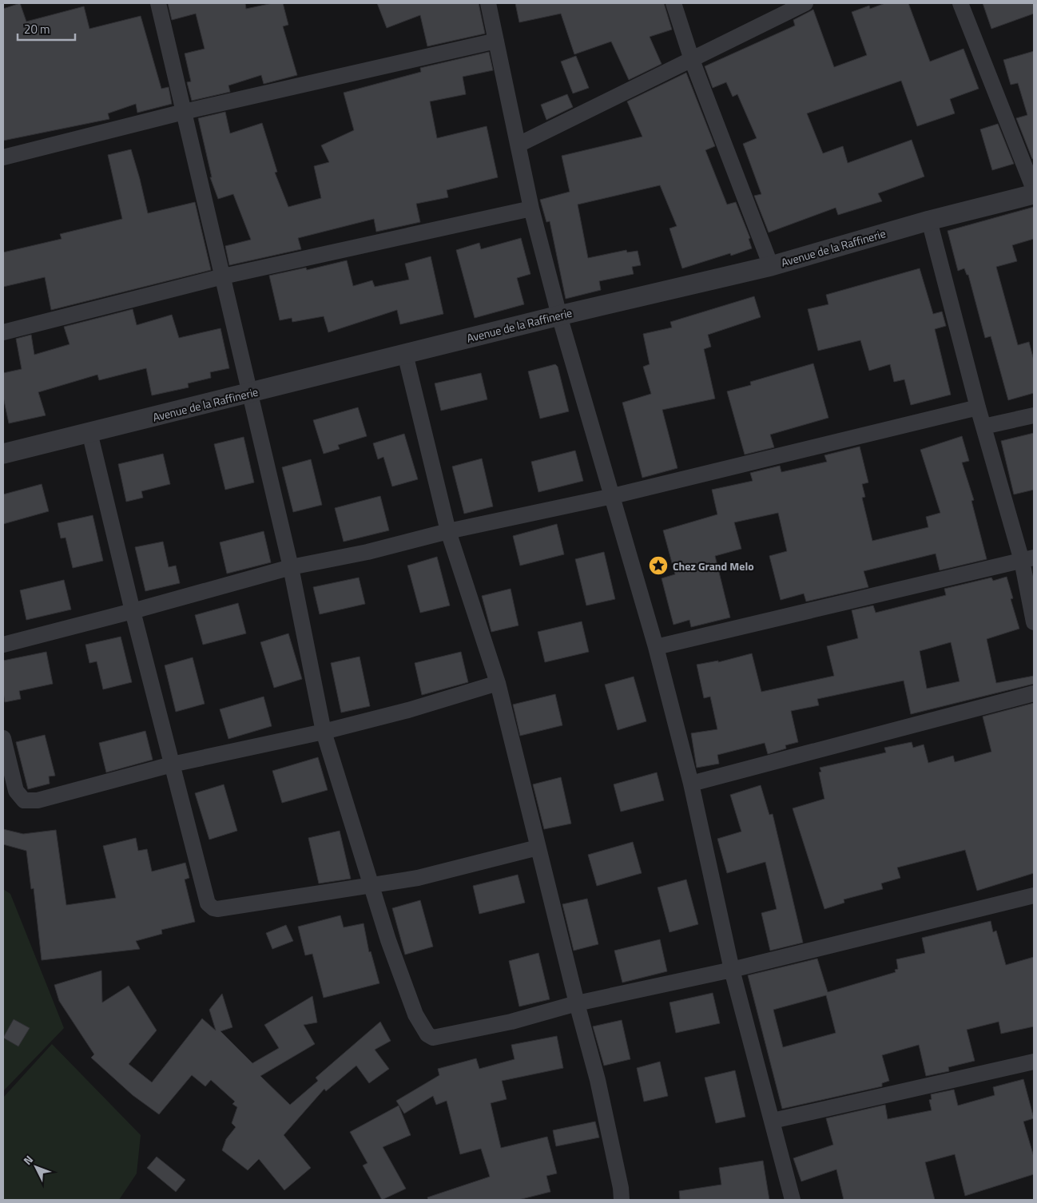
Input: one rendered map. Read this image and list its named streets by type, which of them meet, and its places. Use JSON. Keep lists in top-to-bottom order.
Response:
{
  "streets": {
    "street": ["Avenue de la Raffinerie"]
  },
  "places": {
    "place": ["Chez Grand Melo"]
  },
  "scale_bar": "20 m",
  "north": "top left"
}
